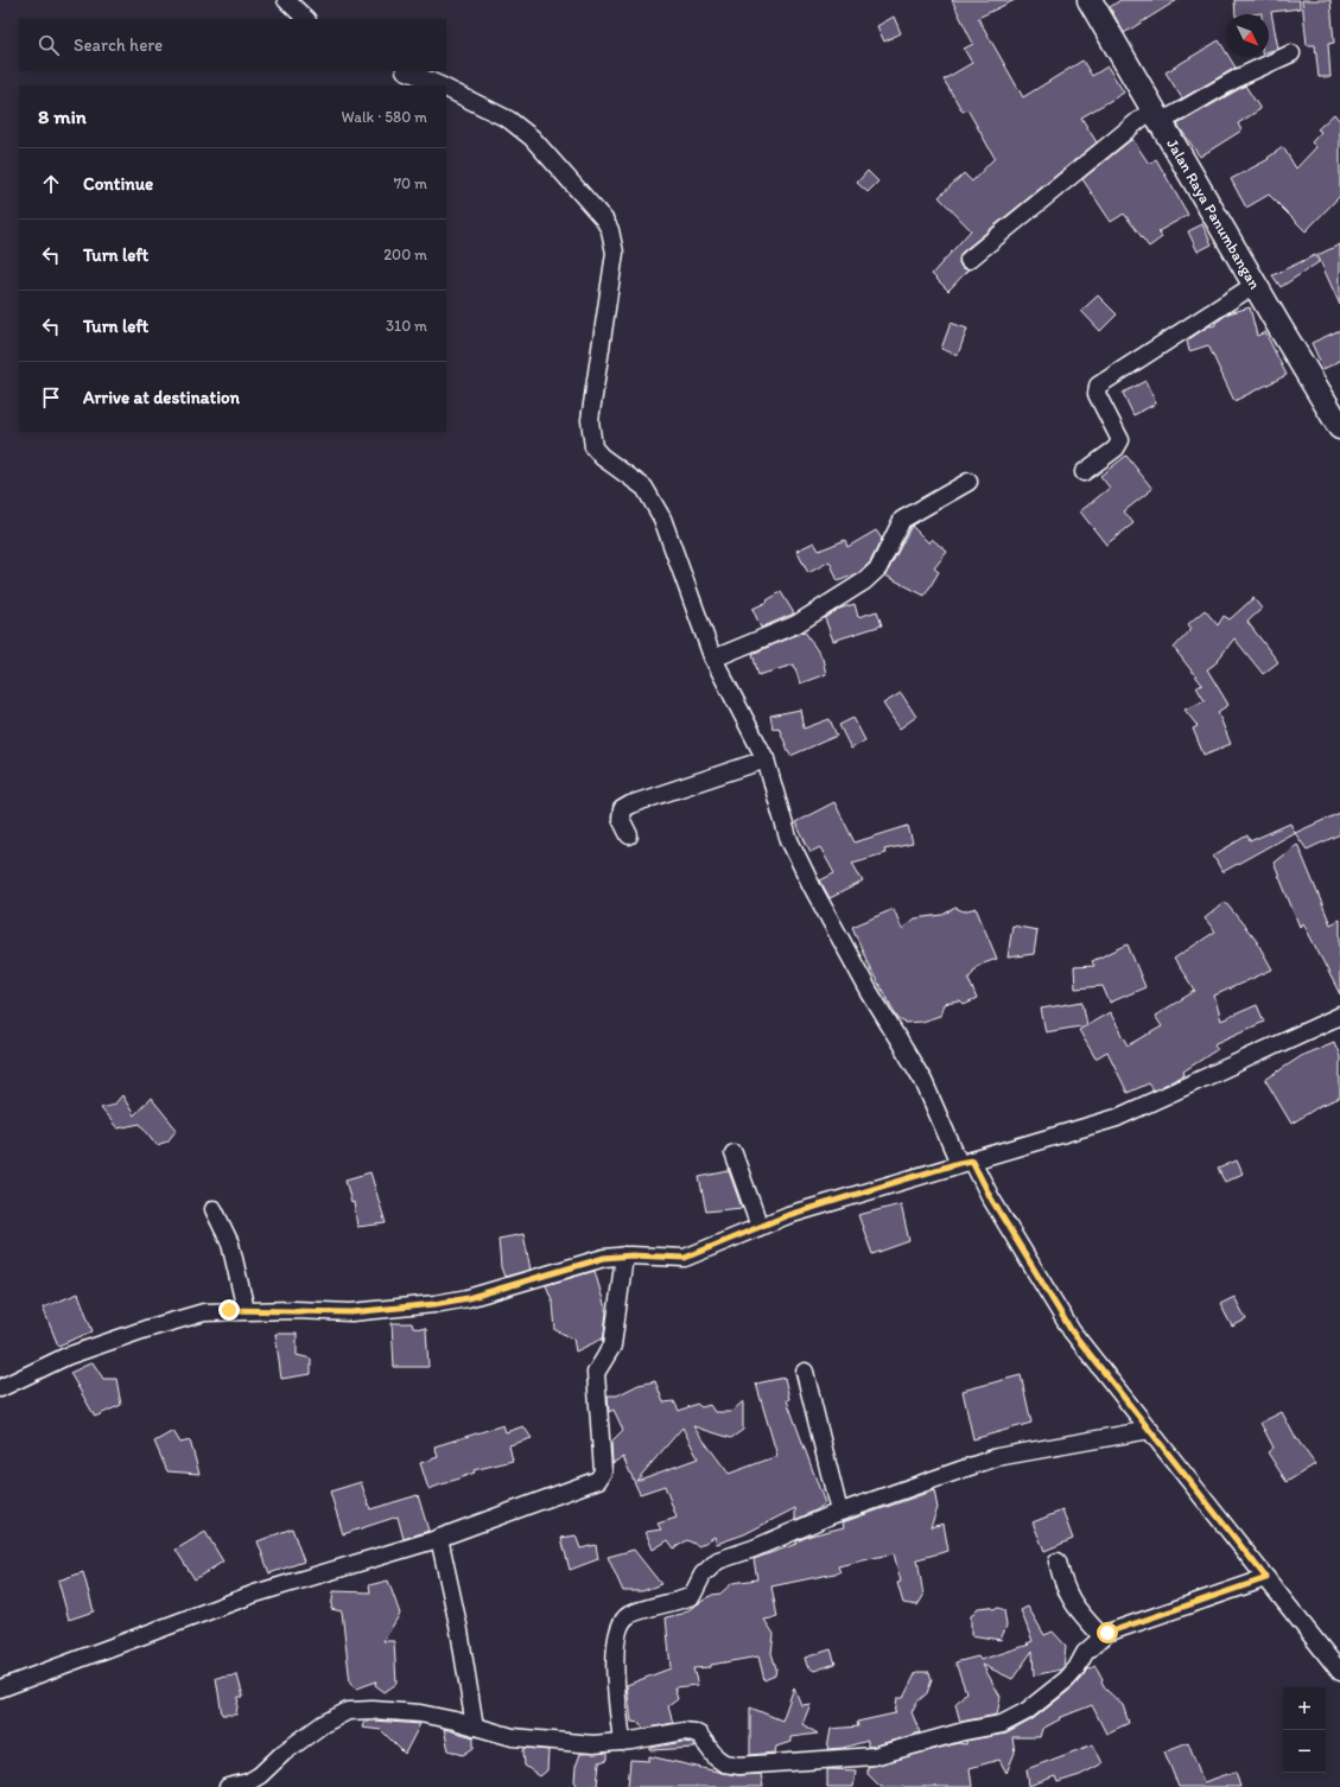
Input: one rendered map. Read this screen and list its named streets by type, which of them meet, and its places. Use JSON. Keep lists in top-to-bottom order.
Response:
{
  "streets": {
    "main road": ["Jalan Raya Panumbangan"]
  },
  "north": "bottom right",
  "page": {
    "search": "Search here",
    "heading": ["8 min", "Walk · 580 m"],
    "list": [
      ["Continue", "70 m"],
      ["Turn left", "200 m"],
      ["Turn left", "310 m"],
      "Arrive at destination"
    ],
    "map_buttons": ["+", "−"]
  }
}
